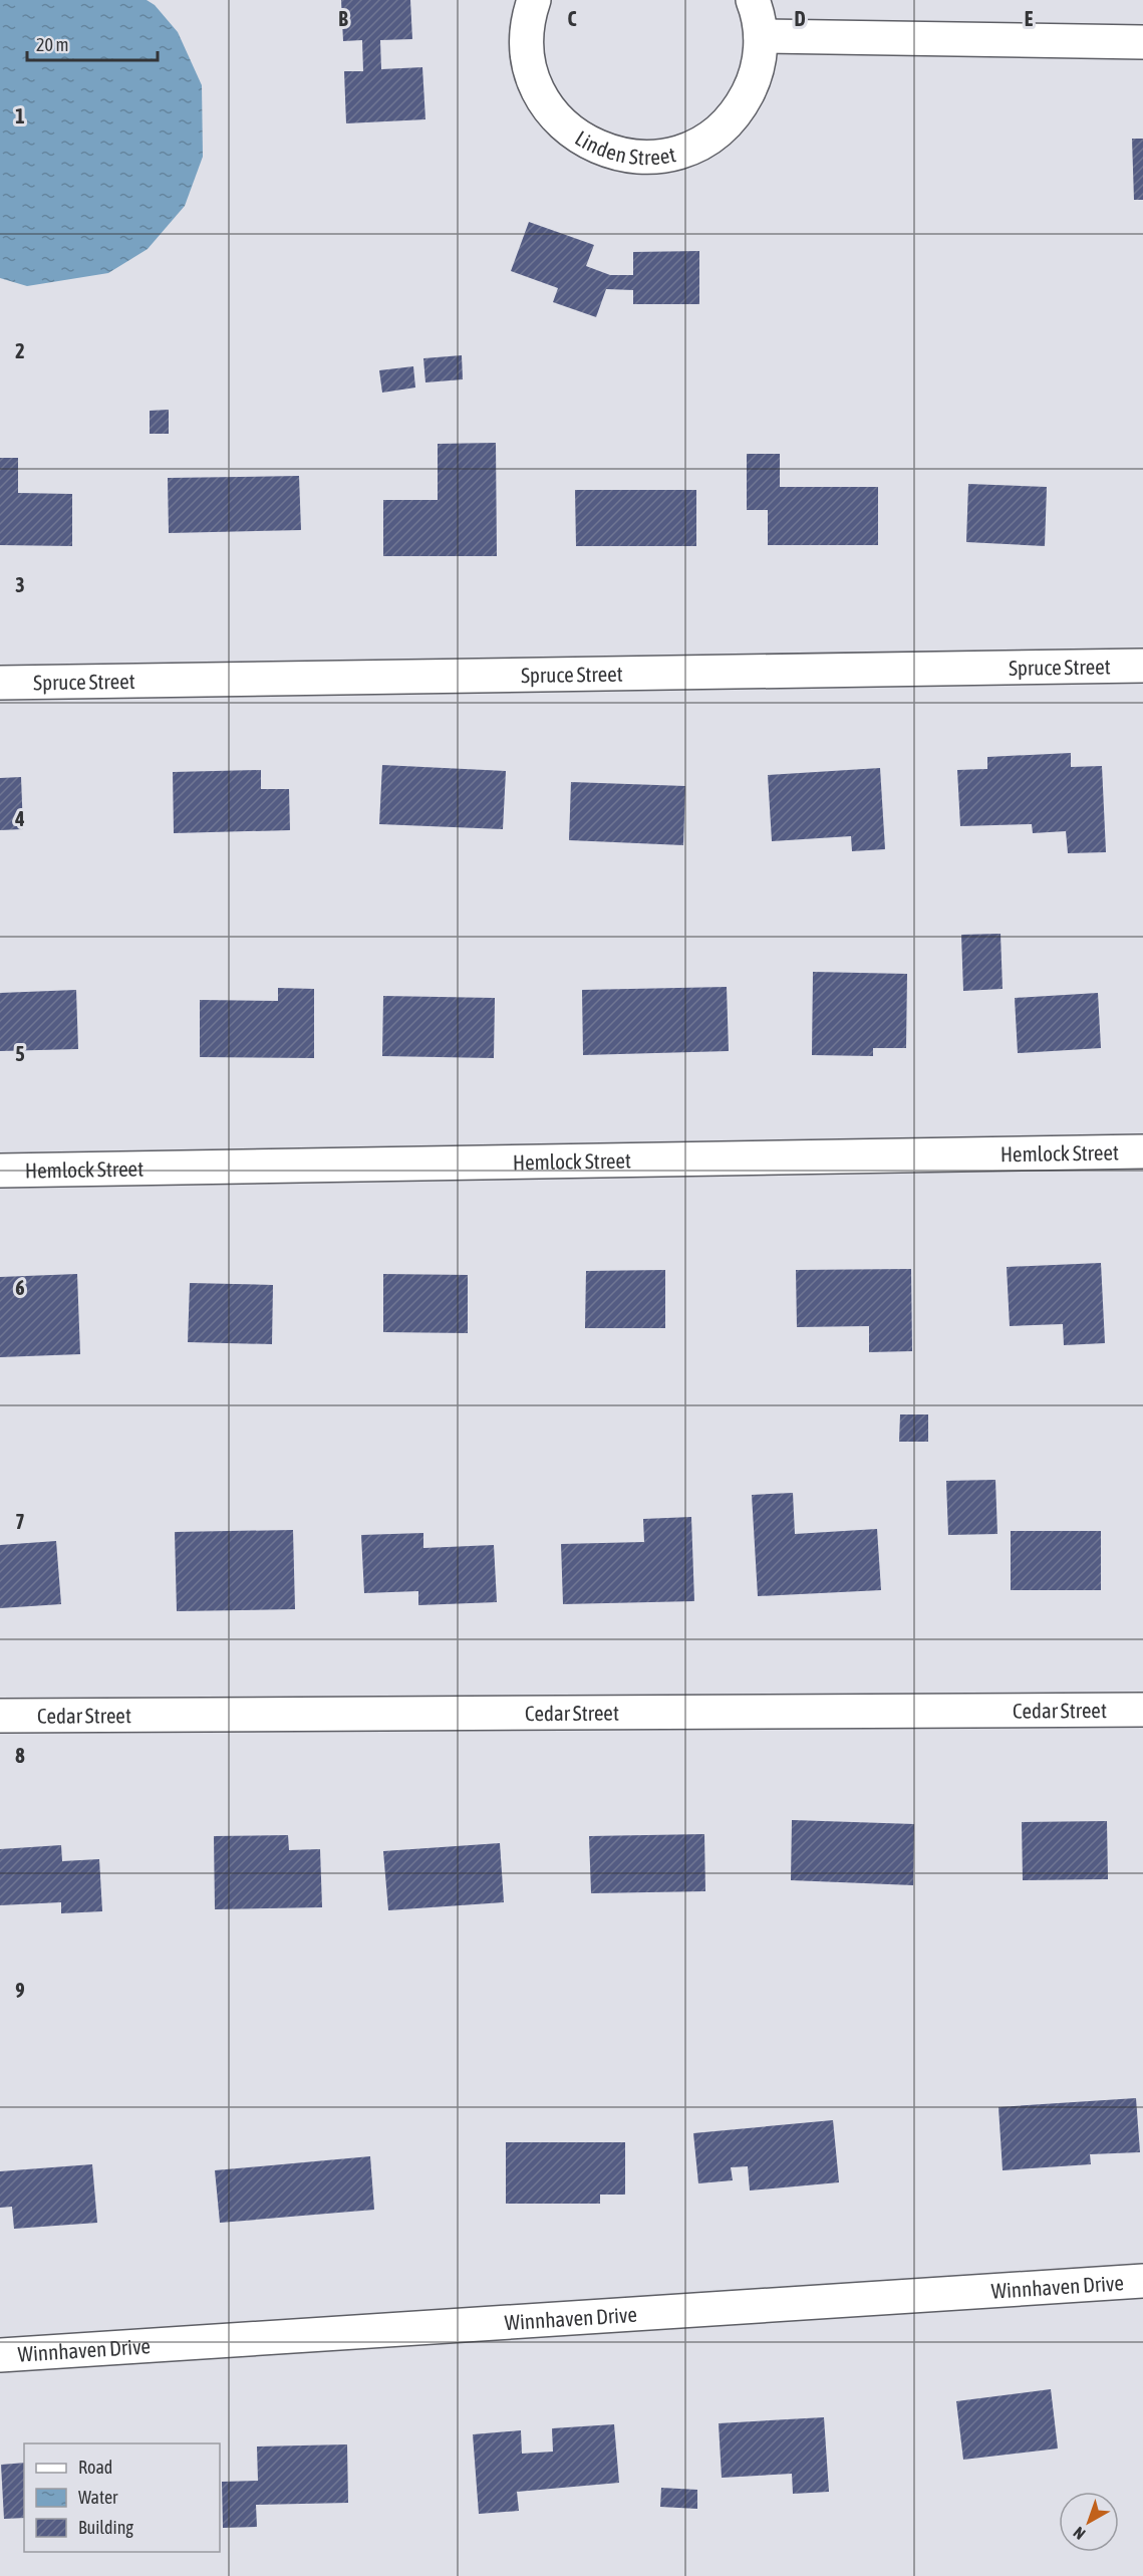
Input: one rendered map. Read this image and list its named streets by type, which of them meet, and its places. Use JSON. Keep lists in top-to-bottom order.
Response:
{
  "streets": {
    "street": [
      "Linden Street",
      "Spruce Street",
      "Hemlock Street",
      "Cedar Street",
      "Winnhaven Drive"
    ]
  },
  "legend": ["Road", "Water", "Building"],
  "scale_bar": "20 m",
  "north": "bottom left",
  "grid": {
    "columns": [
      "B",
      "C",
      "D",
      "E"
    ],
    "rows": [
      "1",
      "2",
      "3",
      "4",
      "5",
      "6",
      "7",
      "8",
      "9"
    ]
  }
}
